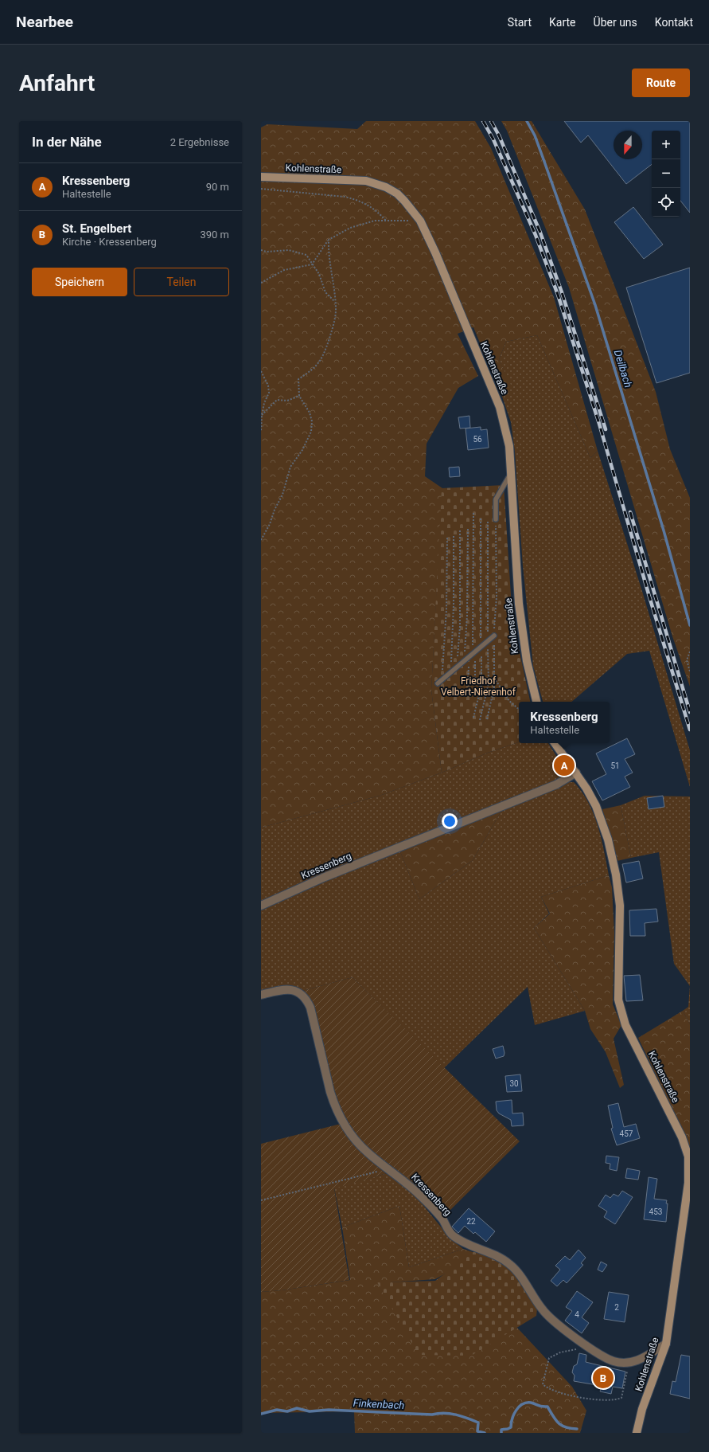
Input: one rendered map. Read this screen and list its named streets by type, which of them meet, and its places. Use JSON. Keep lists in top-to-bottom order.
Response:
{
  "streets": {
    "main road": ["Kohlenstraße"],
    "street": ["Kressenberg"]
  },
  "crossings": [
    ["Kohlenstraße", "Kressenberg"]
  ],
  "water": ["Deilbach", "Finkenbach"],
  "parks": ["Friedhof Velbert-Nierenhof"],
  "house_numbers": [
    "56",
    "51",
    "30",
    "457",
    "453",
    "22",
    "2",
    "4"
  ],
  "north": "bottom",
  "page": {
    "header": "Nearbee",
    "nav": [
      "Start",
      "Karte",
      "Über uns",
      "Kontakt"
    ],
    "buttons": [
      "Route",
      ["Speichern", "Teilen"]
    ],
    "title": "Anfahrt",
    "heading": ["In der Nähe", "2 Ergebnisse"],
    "map_buttons": ["+", "−"],
    "list": [
      {
        "mark": "A",
        "name": "Kressenberg",
        "note": "Haltestelle",
        "value": "90 m"
      },
      {
        "mark": "B",
        "name": "St. Engelbert",
        "note": "Kirche · Kressenberg",
        "value": "390 m"
      }
    ],
    "popup": ["Kressenberg", "Haltestelle"],
    "pins": ["A", "B"]
  }
}
